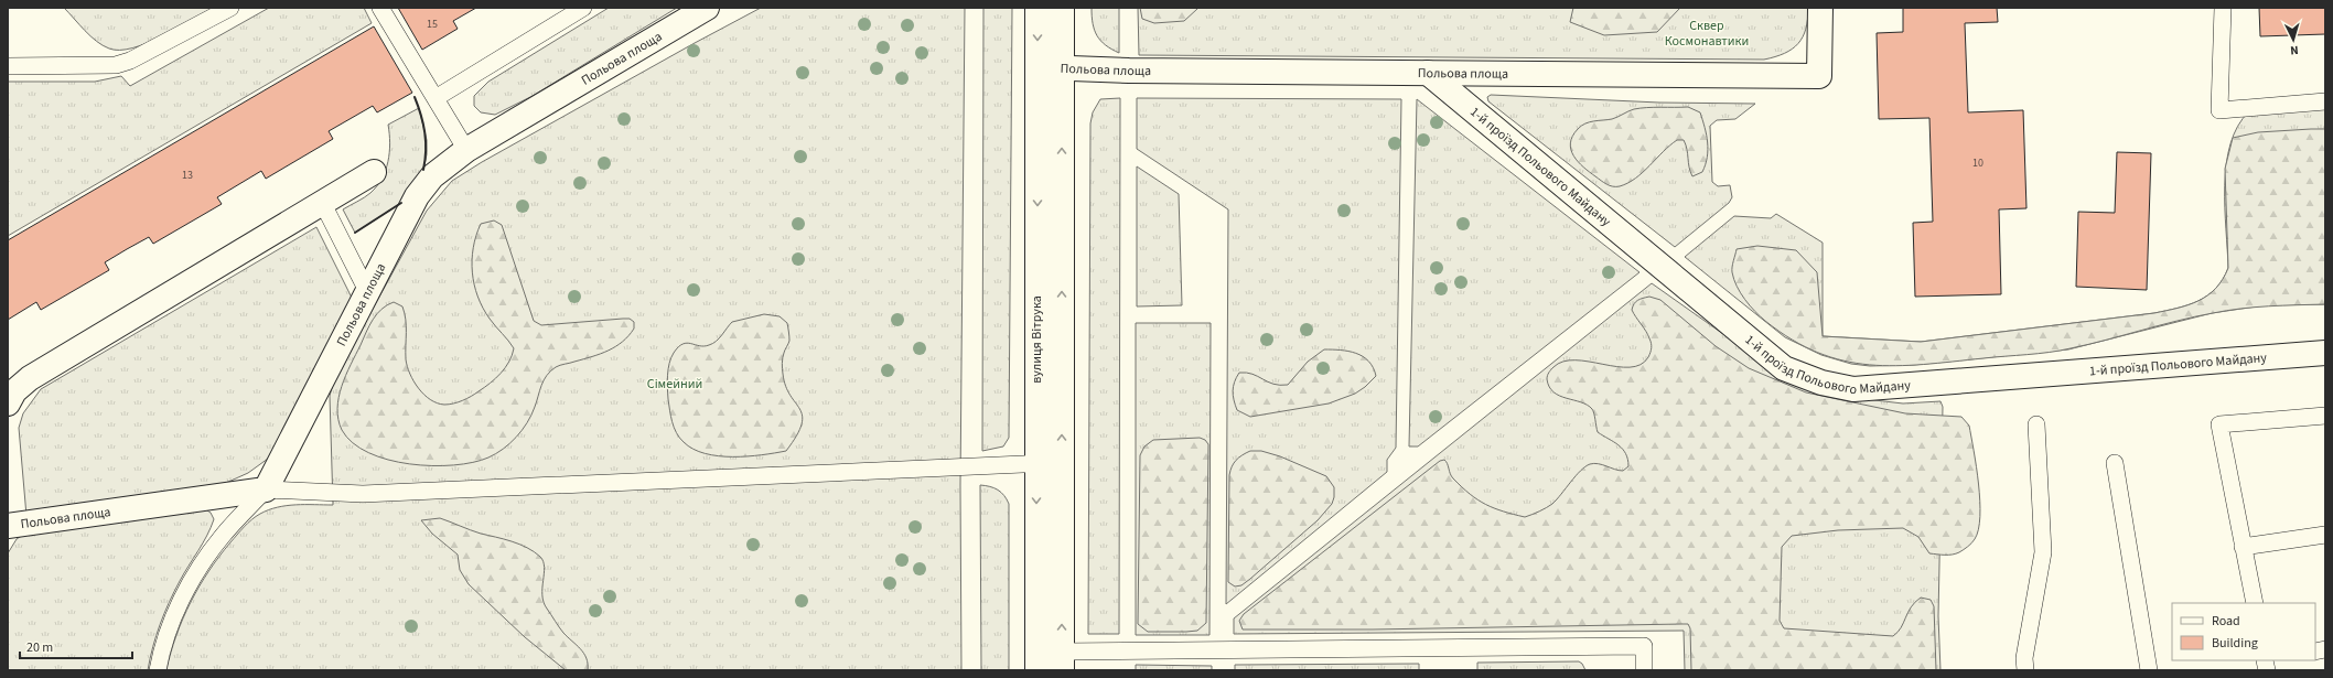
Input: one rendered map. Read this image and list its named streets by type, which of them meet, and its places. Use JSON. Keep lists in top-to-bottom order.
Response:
{
  "streets": {
    "street": ["Польова площа", "1-й проїзд Польового Майдану", "вулиця Вітрука"]
  },
  "crossings": [
    ["Польова площа", "1-й проїзд Польового Майдану"],
    ["Польова площа", "вулиця Вітрука"]
  ],
  "parks": ["Сквер Космонавтики", "Сімейний"],
  "house_numbers": ["15", "10", "13"],
  "legend": ["Road", "Building"],
  "scale_bar": "20 m",
  "north": "bottom"
}
